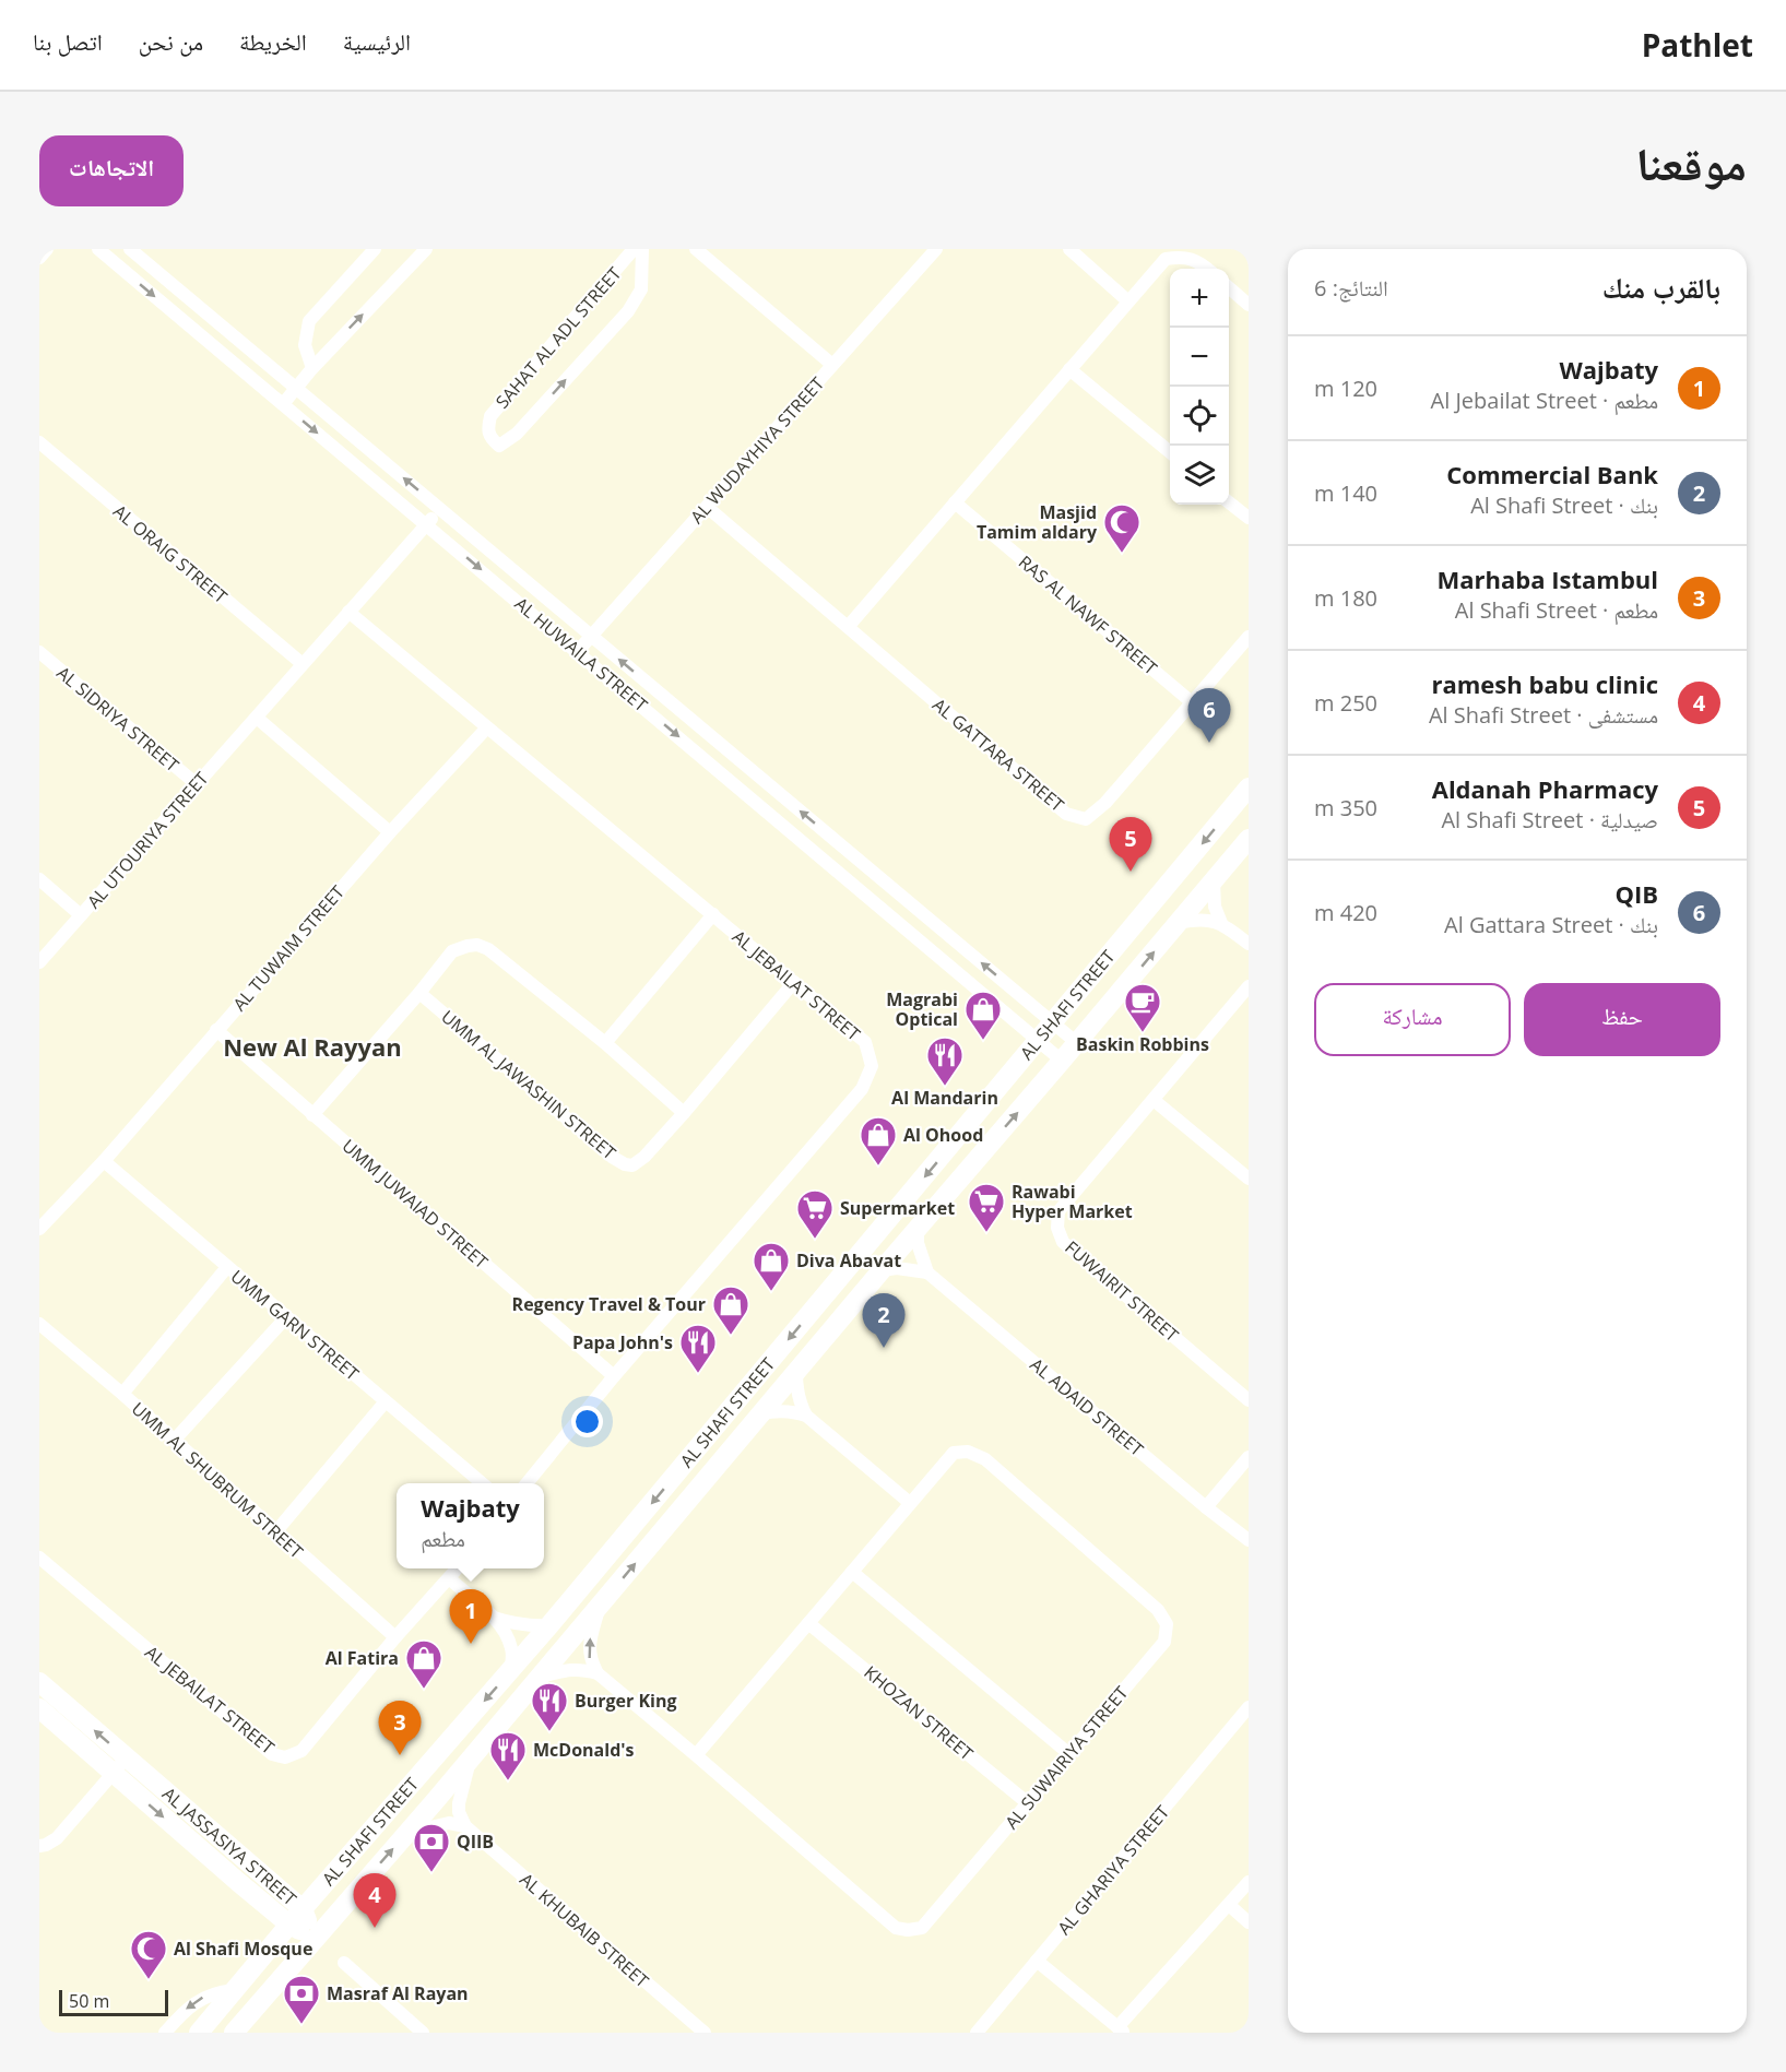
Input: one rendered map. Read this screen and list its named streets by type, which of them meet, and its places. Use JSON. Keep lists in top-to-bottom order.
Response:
{
  "streets": {
    "main road": ["AL SHAFI STREET", "AL JASSASIYA STREET"],
    "street": [
      "SAHAT AL ADL STREET",
      "AL WUDAYHIYA STREET",
      "AL ORAIG STREET",
      "RAS AL NAWF STREET",
      "AL HUWAILA STREET",
      "AL SIDRIYA STREET",
      "AL GATTARA STREET",
      "AL UTOURIYA STREET",
      "AL TUWAIM STREET",
      "AL JEBAILAT STREET",
      "UMM AL JAWASHIN STREET",
      "UMM JUWAIAD STREET",
      "FUWAIRIT STREET",
      "UMM GARN STREET",
      "AL ADAID STREET",
      "UMM AL SHUBRUM STREET",
      "KHOZAN STREET",
      "AL SUWAIRIYA STREET",
      "AL GHARIYA STREET",
      "AL KHUBAIB STREET"
    ]
  },
  "crossings": [
    ["AL WUDAYHIYA STREET", "AL HUWAILA STREET"],
    ["AL WUDAYHIYA STREET", "AL GATTARA STREET"],
    ["AL ORAIG STREET", "AL UTOURIYA STREET"],
    ["RAS AL NAWF STREET", "AL GATTARA STREET"],
    ["AL HUWAILA STREET", "AL UTOURIYA STREET"],
    ["AL HUWAILA STREET", "AL SHAFI STREET"],
    ["AL SIDRIYA STREET", "AL UTOURIYA STREET"],
    ["AL UTOURIYA STREET", "AL JEBAILAT STREET"],
    ["AL TUWAIM STREET", "AL JEBAILAT STREET"],
    ["AL TUWAIM STREET", "UMM JUWAIAD STREET"],
    ["AL TUWAIM STREET", "UMM GARN STREET"],
    ["AL JEBAILAT STREET", "UMM AL JAWASHIN STREET"],
    ["AL JEBAILAT STREET", "UMM JUWAIAD STREET"],
    ["AL JEBAILAT STREET", "UMM AL SHUBRUM STREET"],
    ["AL SHAFI STREET", "AL JASSASIYA STREET"],
    ["AL SHAFI STREET", "AL KHUBAIB STREET"],
    ["KHOZAN STREET", "AL SUWAIRIYA STREET"]
  ],
  "districts": ["New Al Rayyan"],
  "places": {
    "mosque": ["Masjid Tamim aldary", "Al Shafi Mosque"],
    "cafe": ["Baskin Robbins"],
    "shop": [
      "Magrabi Optical",
      "Al Ohood",
      "Diva Abavat",
      "Regency Travel & Tour",
      "Al Fatira"
    ],
    "restaurant": [
      "Al Mandarin",
      "Papa John's",
      "Burger King",
      "McDonald's"
    ],
    "supermarket": ["Rawabi Hyper Market", "Supermarket"],
    "bank": ["QIIB", "Masraf Al Rayan"]
  },
  "scale_bar": "50 m",
  "page": {
    "header": "Pathlet",
    "nav": [
      "الرئيسية",
      "الخريطة",
      "من نحن",
      "اتصل بنا"
    ],
    "title": "موقعنا",
    "buttons": [
      "الاتجاهات",
      ["حفظ", "مشاركة"]
    ],
    "heading": ["بالقرب منك", "النتائج: 6"],
    "map_buttons": ["+", "−"],
    "list": [
      {
        "mark": "1",
        "name": "Wajbaty",
        "note": "مطعم · Al Jebailat Street",
        "value": "120 m"
      },
      {
        "mark": "2",
        "name": "Commercial Bank",
        "note": "بنك · Al Shafi Street",
        "value": "140 m"
      },
      {
        "mark": "3",
        "name": "Marhaba Istambul",
        "note": "مطعم · Al Shafi Street",
        "value": "180 m"
      },
      {
        "mark": "4",
        "name": "ramesh babu clinic",
        "note": "مستشفى · Al Shafi Street",
        "value": "250 m"
      },
      {
        "mark": "5",
        "name": "Aldanah Pharmacy",
        "note": "صيدلية · Al Shafi Street",
        "value": "350 m"
      },
      {
        "mark": "6",
        "name": "QIB",
        "note": "بنك · Al Gattara Street",
        "value": "420 m"
      }
    ],
    "pins": [
      "6",
      "5",
      "2",
      "1",
      "3",
      "4"
    ],
    "popup": ["Wajbaty", "مطعم"],
    "scale": "50 m"
  }
}
